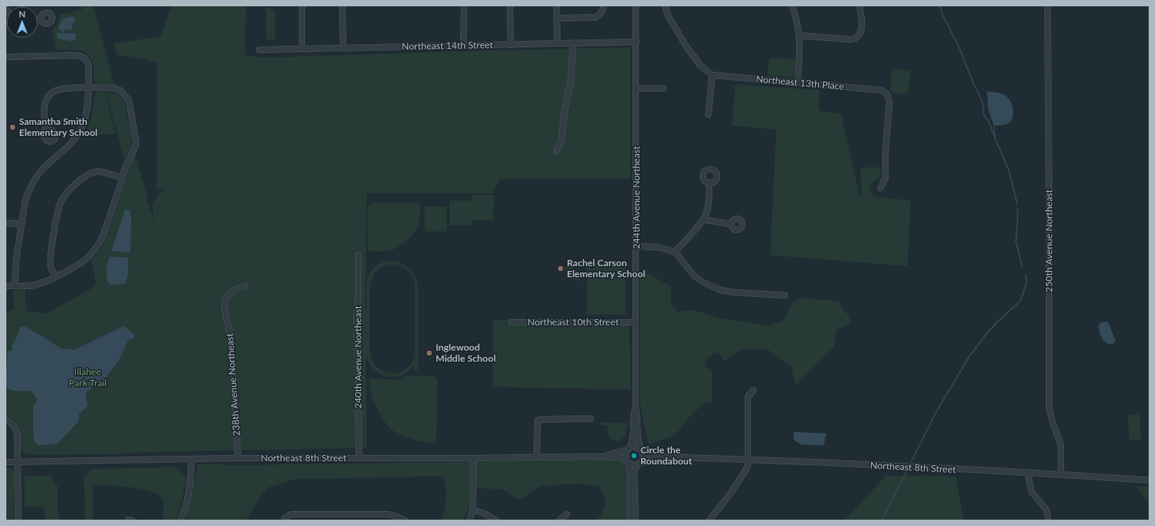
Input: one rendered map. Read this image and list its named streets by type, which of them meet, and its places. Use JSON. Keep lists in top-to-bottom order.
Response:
{
  "streets": {
    "street": [
      "Northeast 14th Street",
      "Northeast 13th Place",
      "244th Avenue Northeast",
      "250th Avenue Northeast",
      "Northeast 10th Street",
      "240th Avenue Northeast",
      "238th Avenue Northeast",
      "Northeast 8th Street"
    ]
  },
  "crossings": [
    ["Northeast 14th Street", "244th Avenue Northeast"],
    ["244th Avenue Northeast", "Northeast 10th Street"],
    ["244th Avenue Northeast", "Northeast 8th Street"],
    ["250th Avenue Northeast", "Northeast 8th Street"],
    ["240th Avenue Northeast", "Northeast 8th Street"],
    ["238th Avenue Northeast", "Northeast 8th Street"]
  ],
  "parks": ["Illahee Park Trail"],
  "places": [
    "Samantha Smith Elementary School",
    "Rachel Carson Elementary School",
    "Inglewood Middle School",
    "Circle the Roundabout"
  ],
  "north": "top"
}
